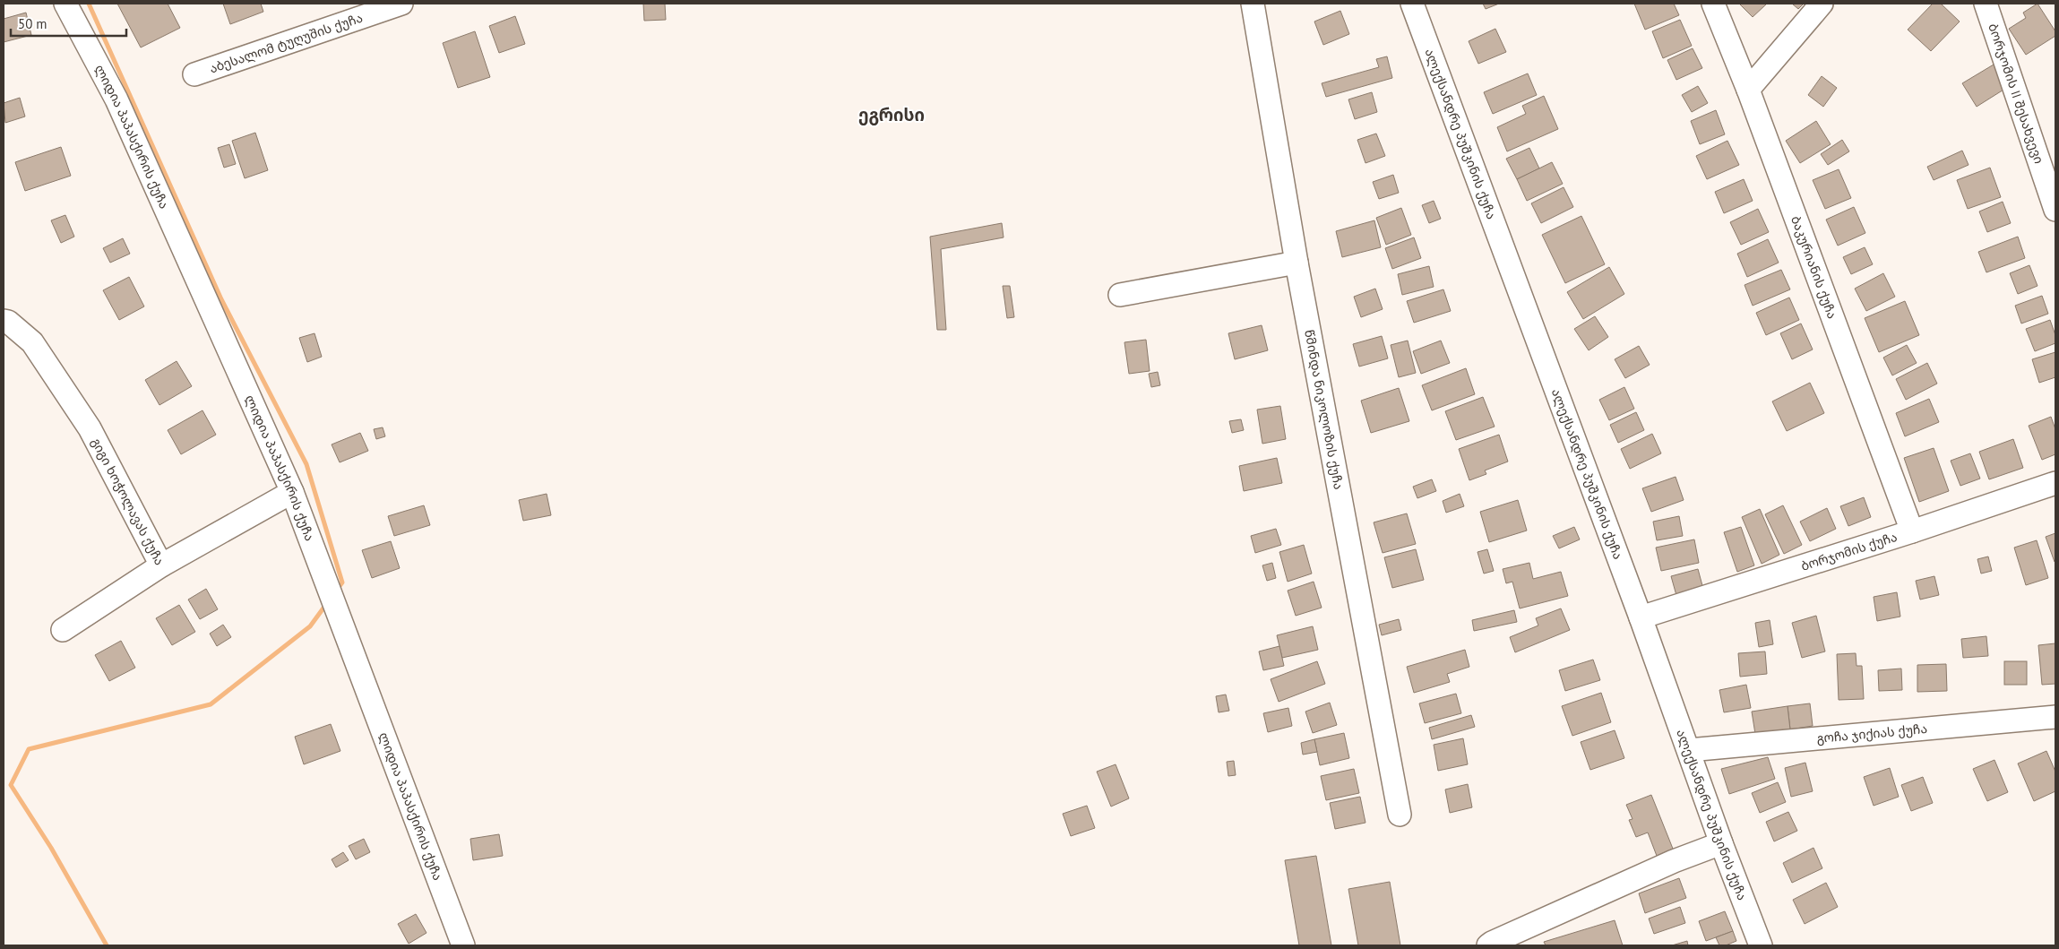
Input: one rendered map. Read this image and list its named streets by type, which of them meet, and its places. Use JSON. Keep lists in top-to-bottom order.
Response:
{
  "streets": {
    "street": [
      "აბესალომ ტუღუშის ქუჩა",
      "ბორჯომის II შესახვევი",
      "ალექსანდრე პუშკინის ქუჩა",
      "ლიდია პაპასქირის ქუჩა",
      "ბაკურიანის ქუჩა",
      "წმინდა ნიკოლოზის ქუჩა",
      "გიგი ხოჭოლავას ქუჩა",
      "ბორჯომის ქუჩა",
      "გოჩა ჯიქიას ქუჩა"
    ]
  },
  "crossings": [
    ["ალექსანდრე პუშკინის ქუჩა", "ბორჯომის ქუჩა"],
    ["ალექსანდრე პუშკინის ქუჩა", "გოჩა ჯიქიას ქუჩა"],
    ["ლიდია პაპასქირის ქუჩა", "გიგი ხოჭოლავას ქუჩა"],
    ["ბაკურიანის ქუჩა", "ბორჯომის ქუჩა"]
  ],
  "districts": ["ეგრისი"],
  "scale_bar": "50 m"
}
